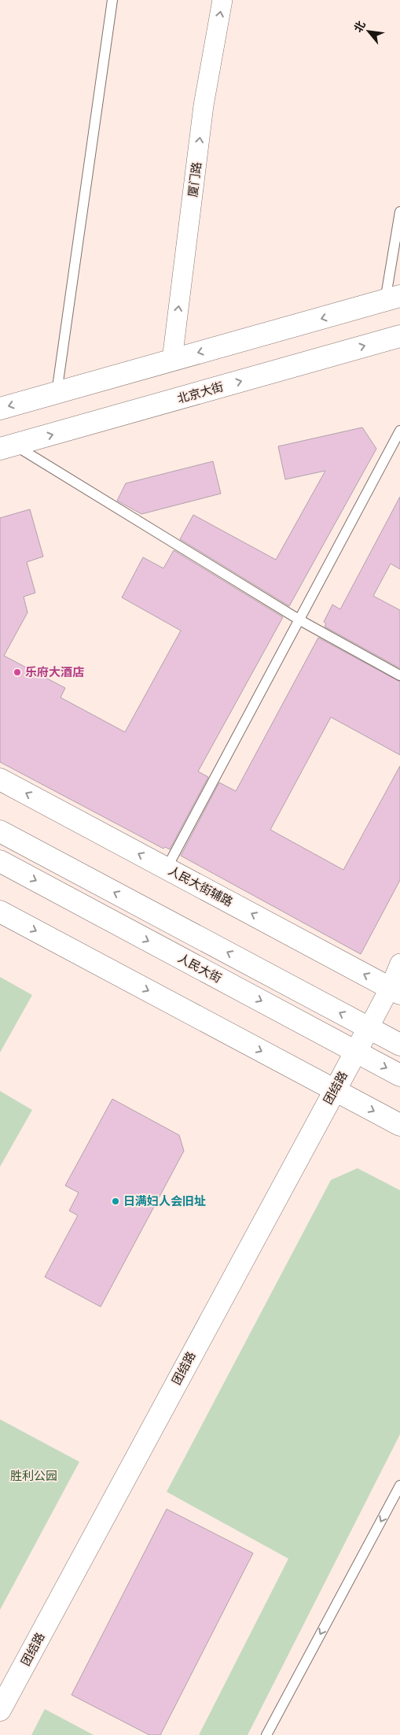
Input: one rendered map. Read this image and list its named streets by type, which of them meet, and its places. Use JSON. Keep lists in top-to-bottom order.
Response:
{
  "streets": {
    "main road": [
      "北京大街",
      "人民大街辅路",
      "人民大街",
      "团结路"
    ],
    "street": ["厦门路"]
  },
  "crossings": [
    ["人民大街", "团结路"]
  ],
  "one_way": ["厦门路"],
  "parks": ["胜利公园"],
  "places": ["乐府大酒店", "日满妇人会旧址"],
  "north": "top left"
}
